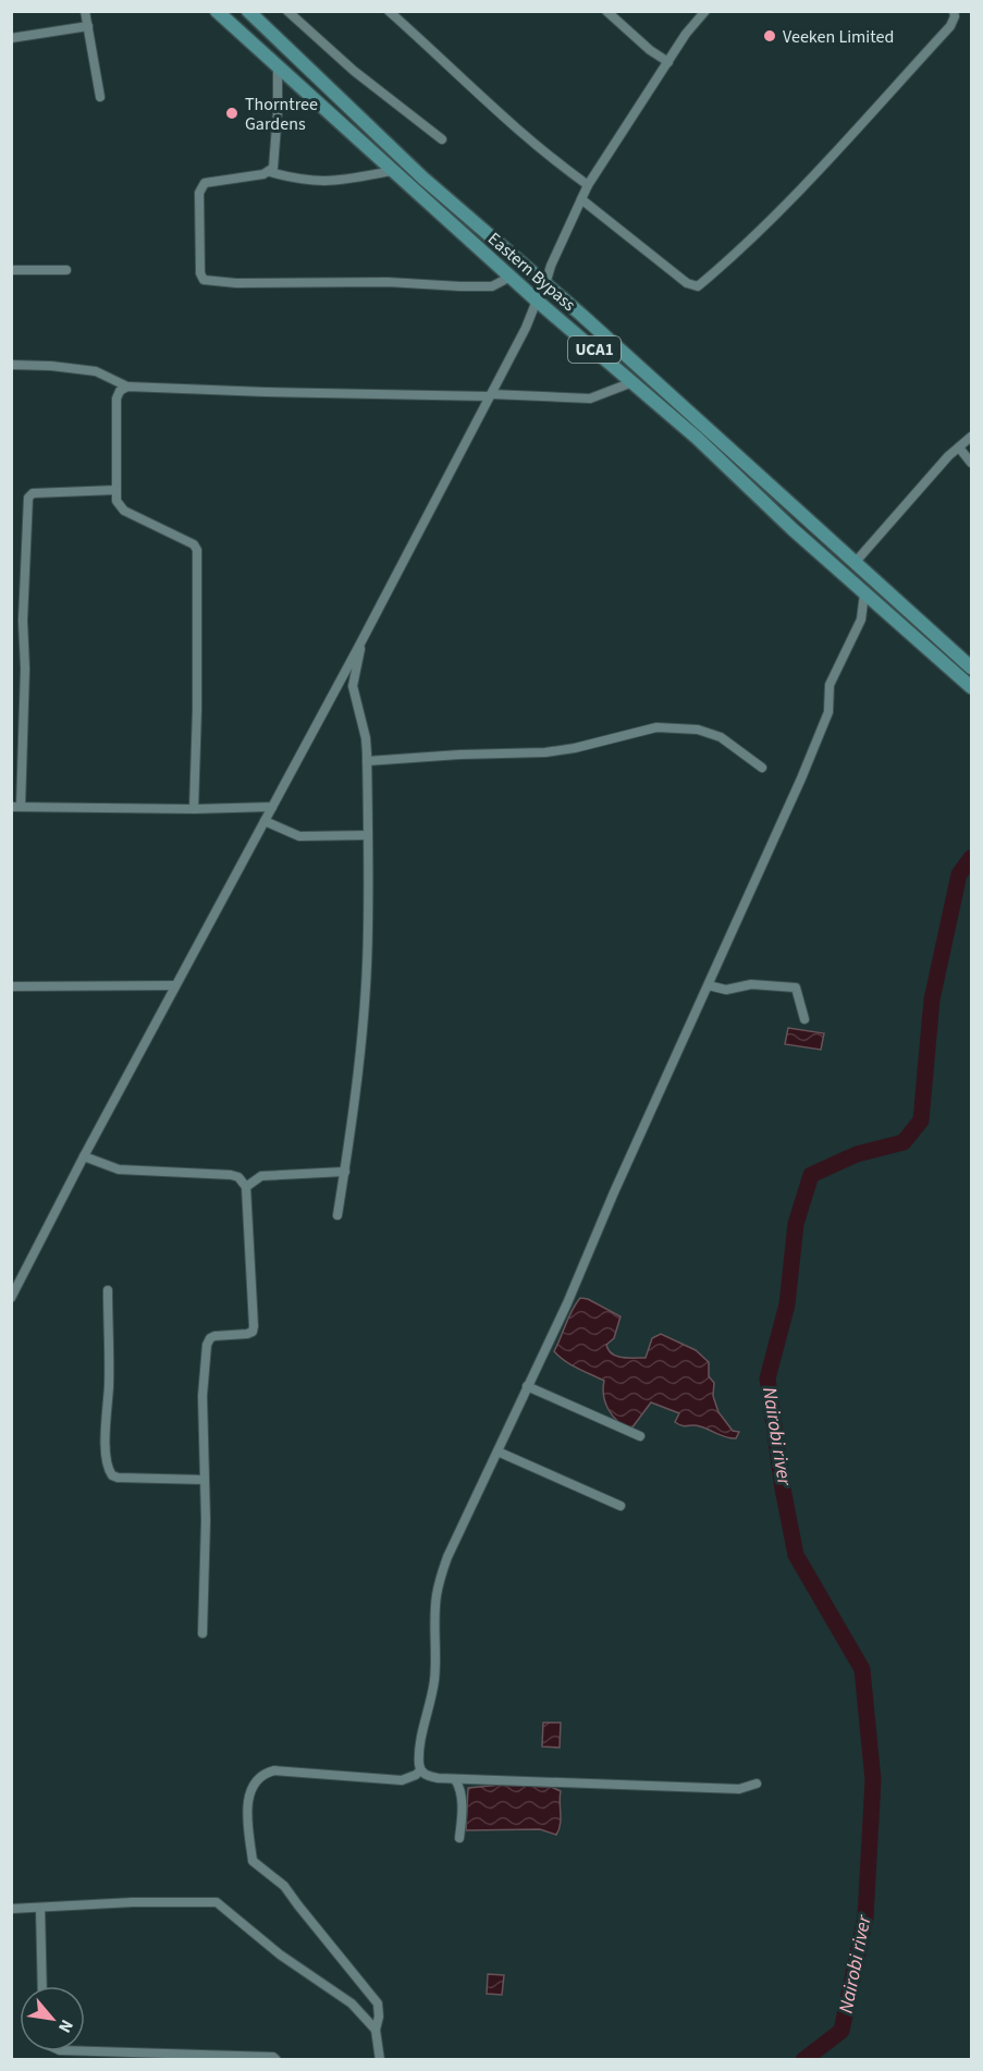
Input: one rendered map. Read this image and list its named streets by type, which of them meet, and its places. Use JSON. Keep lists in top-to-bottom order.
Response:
{
  "streets": {
    "main road": ["Eastern Bypass", "UCA1"]
  },
  "water": ["Nairobi river"],
  "places": ["Veeken Limited", "Thorntree Gardens"],
  "north": "bottom right"
}
